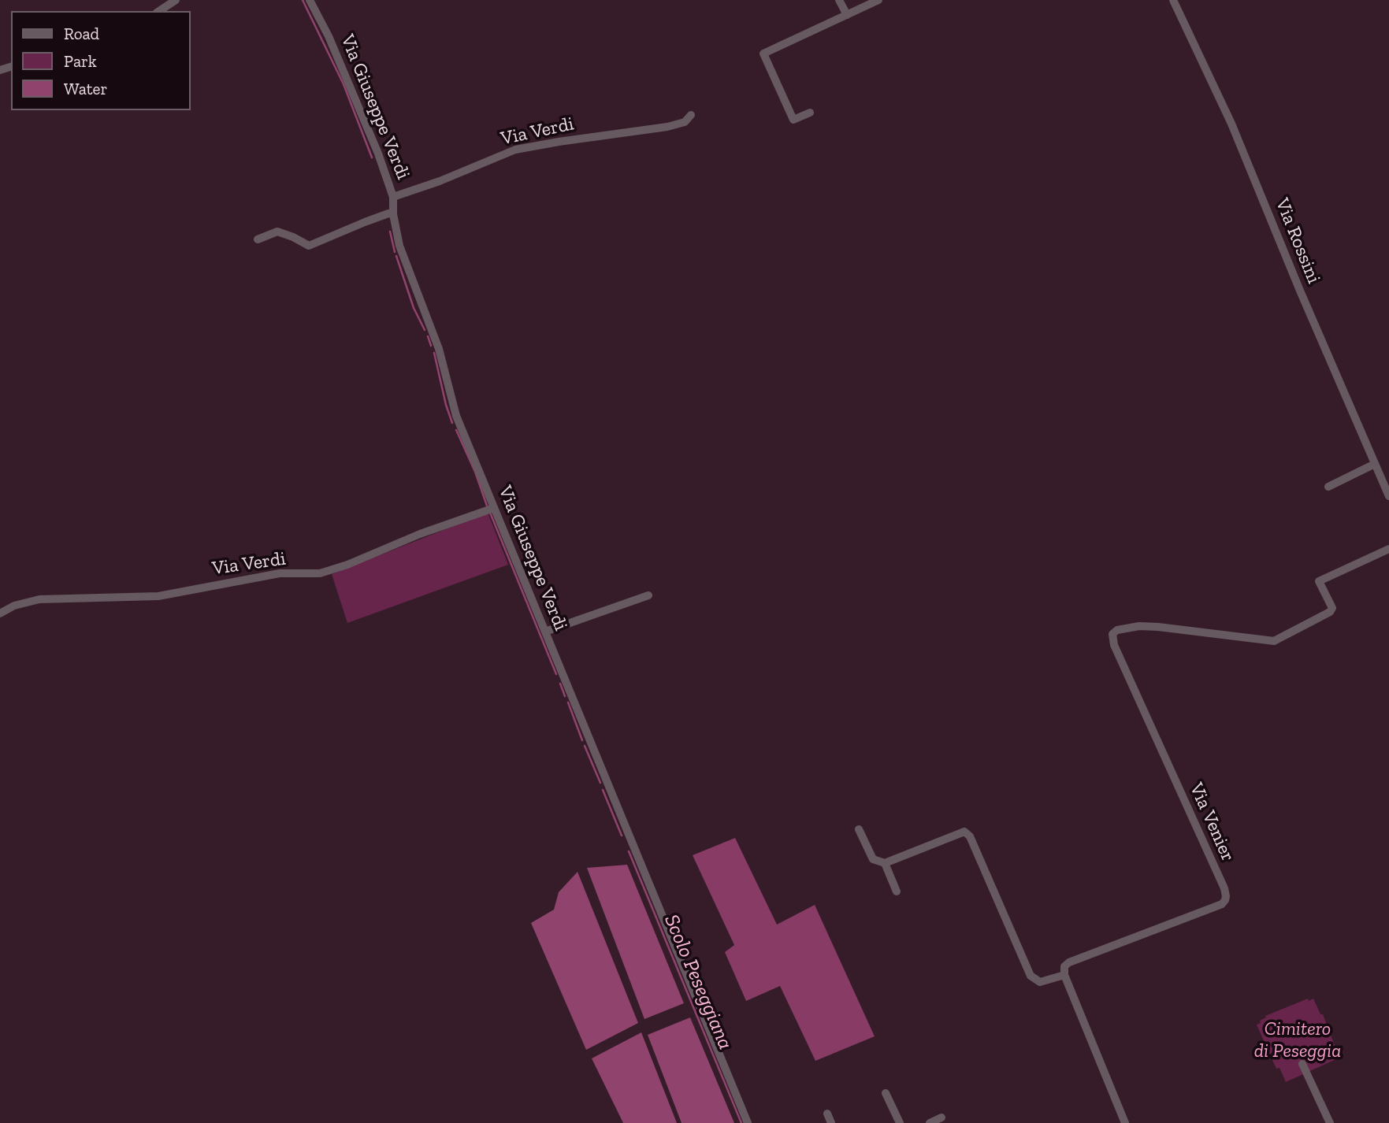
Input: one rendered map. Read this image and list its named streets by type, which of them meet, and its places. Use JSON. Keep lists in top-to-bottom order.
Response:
{
  "streets": {
    "street": [
      "Via Giuseppe Verdi",
      "Via Verdi",
      "Via Rossini",
      "Via Venier"
    ]
  },
  "crossings": [
    ["Via Giuseppe Verdi", "Via Verdi"]
  ],
  "water": ["Scolo Peseggiana"],
  "parks": ["Cimitero di Peseggia"],
  "legend": ["Road", "Park", "Water"]
}
